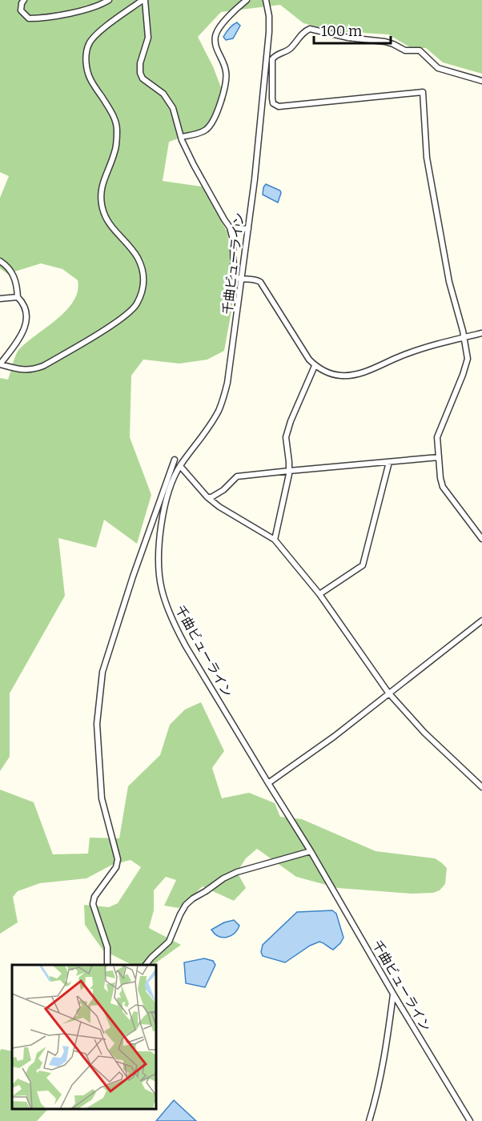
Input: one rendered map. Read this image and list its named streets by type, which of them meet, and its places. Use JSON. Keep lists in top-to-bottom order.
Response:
{
  "streets": {
    "street": ["千曲ビューライン"]
  },
  "scale_bar": "100 m"
}
